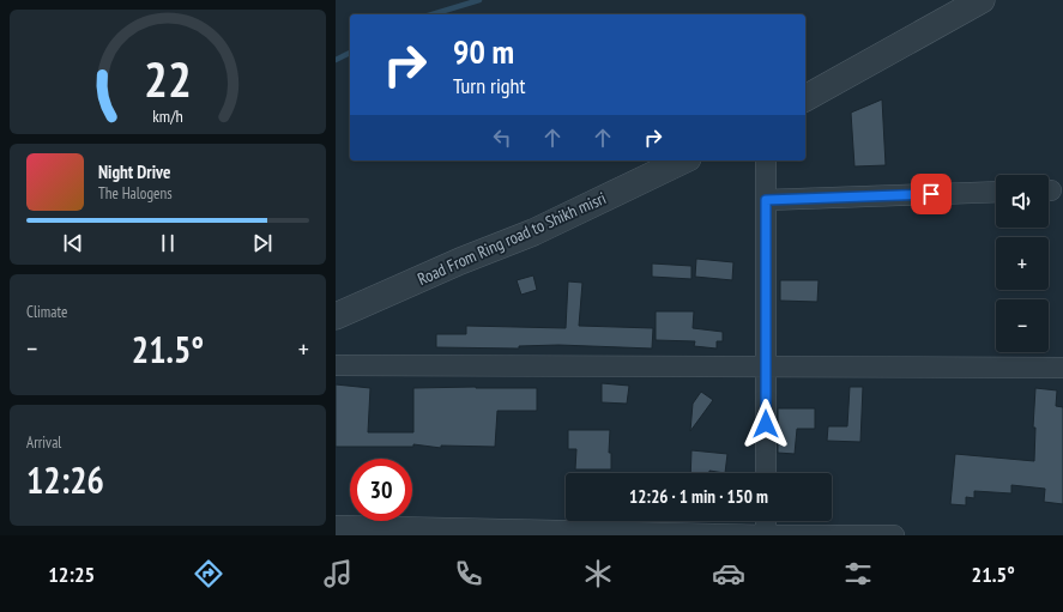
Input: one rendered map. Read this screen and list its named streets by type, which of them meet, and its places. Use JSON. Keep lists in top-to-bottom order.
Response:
{
  "streets": {
    "street": ["Road From Ring road to Shikh misri"]
  },
  "page": {
    "turn": ["90 m", "Turn right"],
    "song": ["Night Drive", "The Halogens"],
    "map_buttons": ["+", "−"],
    "tile": [
      "Climate",
      ["Arrival", "12:26"]
    ],
    "heat": ["−", "21.5°", "+"],
    "limit": "30",
    "trip": "12:26 · 1 min · 150 m",
    "tabs": ["12:25", "21.5°"],
    "gauge": ["22", "km/h"]
  }
}
